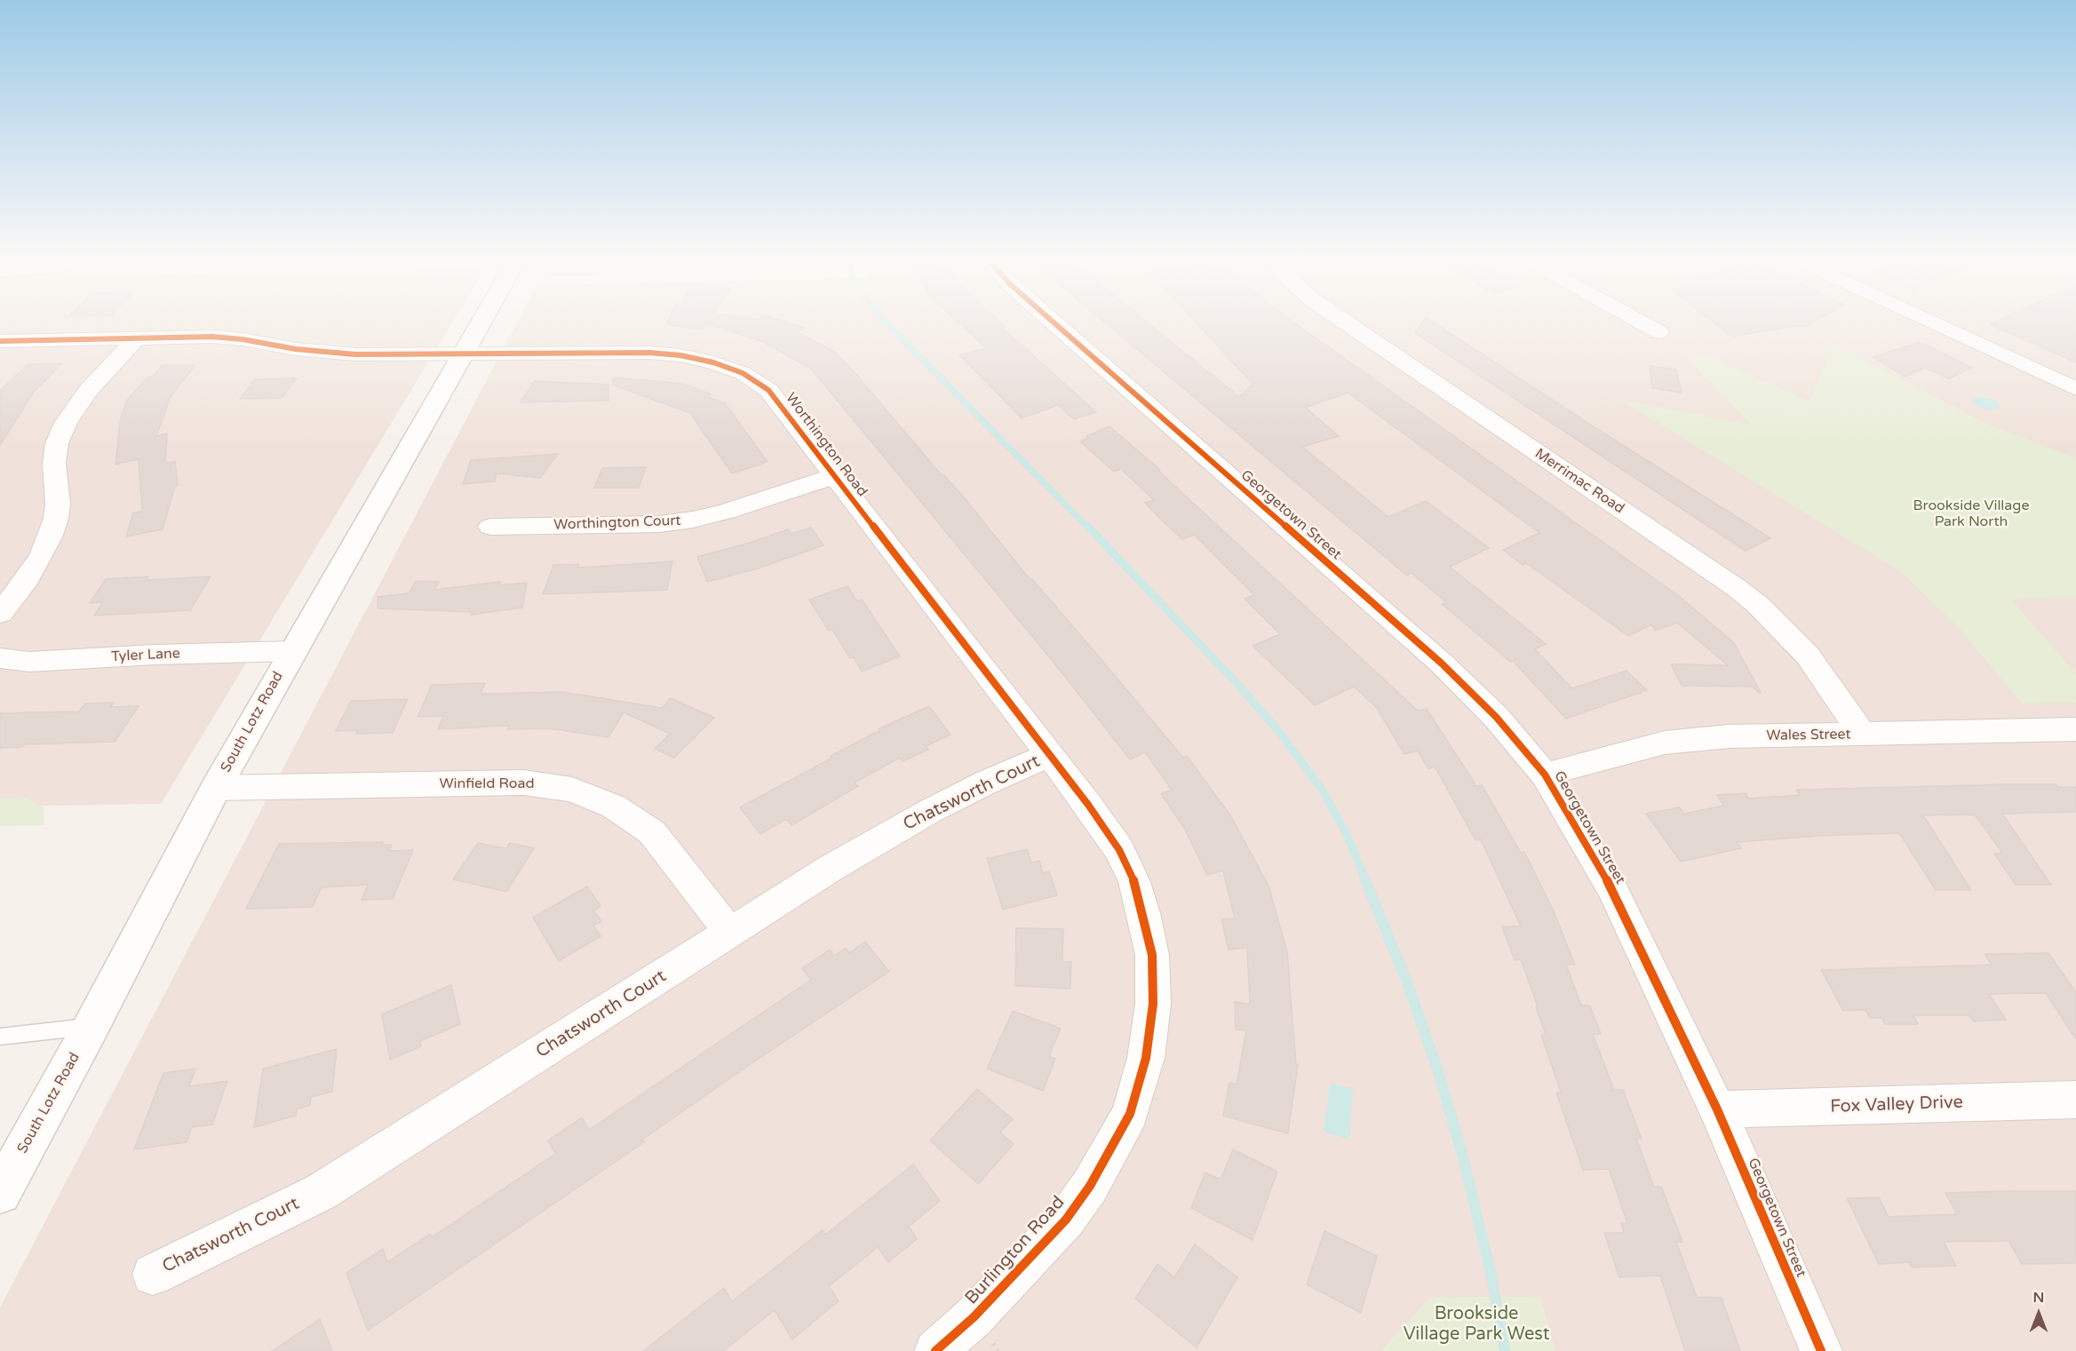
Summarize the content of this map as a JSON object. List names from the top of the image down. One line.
{"streets":{"street":["Worthington Road","Merrimac Road","Georgetown Street","Worthington Court","Tyler Lane","South Lotz Road","Wales Street","Winfield Road","Chatsworth Court","Fox Valley Drive","Burlington Road"]},"crossings":[["Worthington Road","Worthington Court"],["Worthington Road","South Lotz Road"],["Worthington Road","Chatsworth Court"],["Worthington Road","Burlington Road"],["Merrimac Road","Wales Street"],["Georgetown Street","Wales Street"],["Georgetown Street","Fox Valley Drive"],["Tyler Lane","South Lotz Road"],["South Lotz Road","Winfield Road"],["Winfield Road","Chatsworth Court"]],"parks":["Brookside Village Park North","Brookside Village Park West"],"north":"top"}
